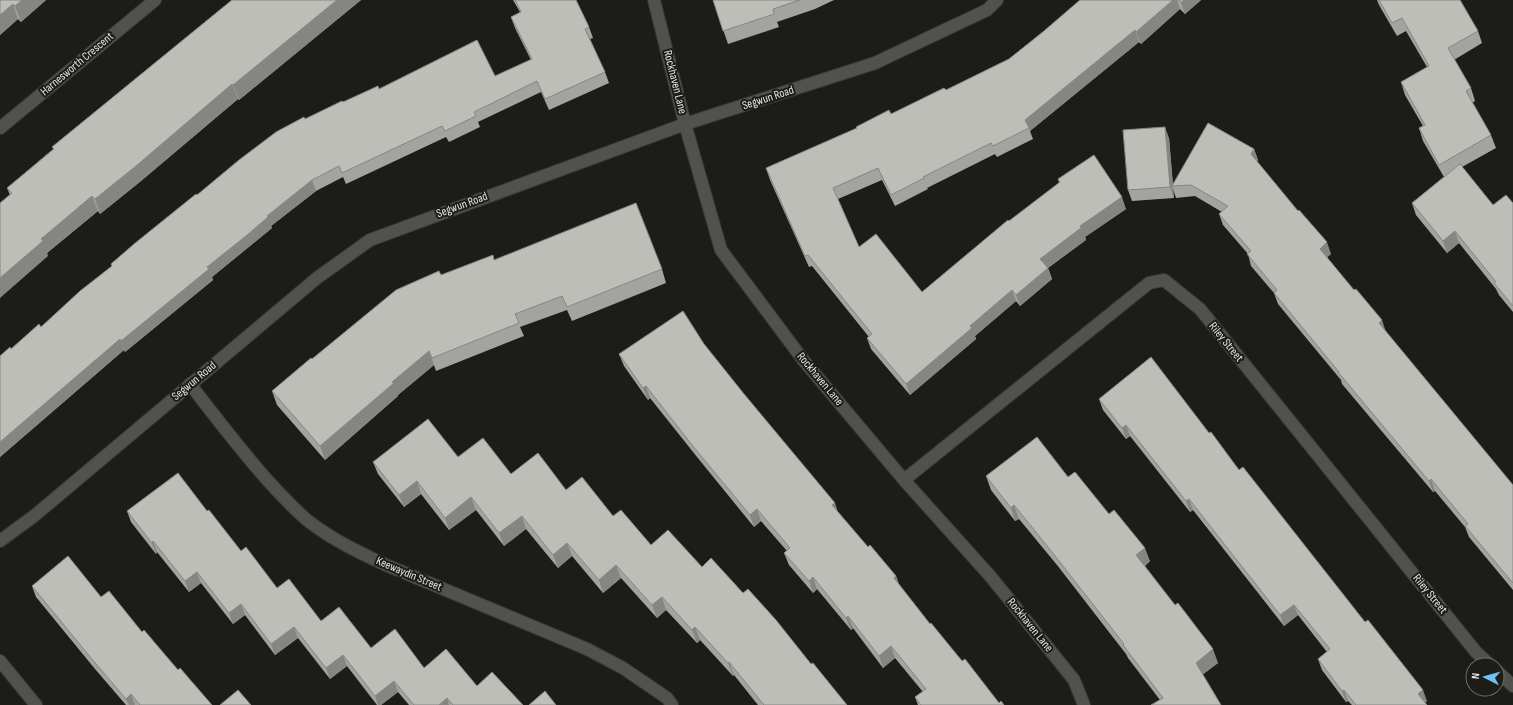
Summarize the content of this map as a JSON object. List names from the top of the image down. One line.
{"streets":{"street":["Harnesworth Crescent","Rockhaven Lane","Segwun Road","Riley Street","Keewaydin Street"]},"crossings":[["Rockhaven Lane","Segwun Road"],["Rockhaven Lane","Riley Street"],["Segwun Road","Keewaydin Street"]],"north":"left"}
